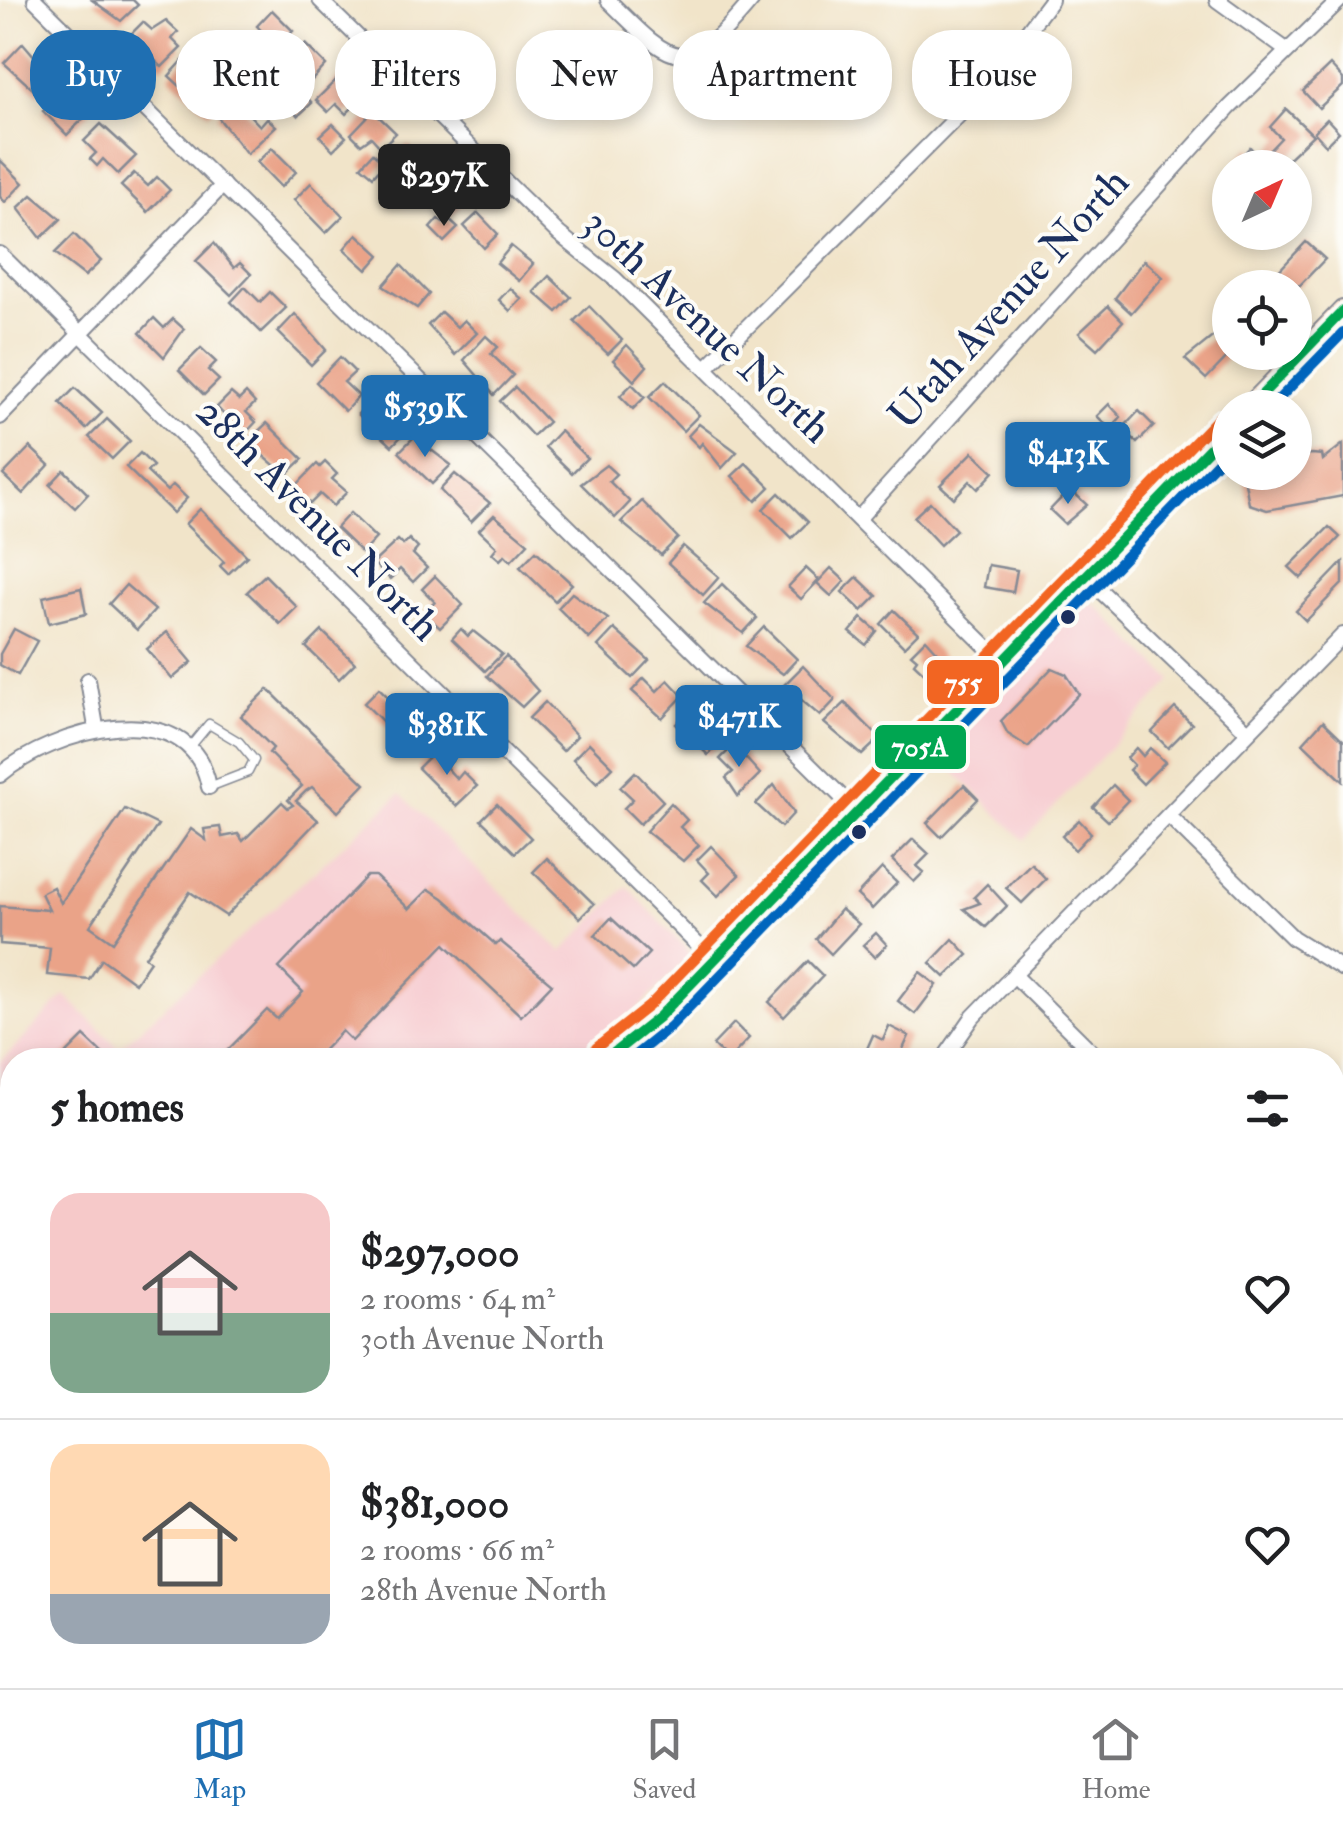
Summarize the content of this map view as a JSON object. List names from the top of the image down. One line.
{"streets":{"street":["Utah Avenue North","30th Avenue North","28th Avenue North"]},"crossings":[["Utah Avenue North","30th Avenue North"]],"lines":["transit line 705A","transit line 755"],"north":"top right","page":{"chip":["Buy","Rent","Filters","New","Apartment","House"],"price":["$297K","$539K","$413K","$471K","$381K"],"heading":"5 homes","list":[{"name":"$297,000","note":"2 rooms · 64 m² · 30th Avenue North"},{"name":"$381,000","note":"2 rooms · 66 m² · 28th Avenue North"}],"tabs":["Map","Saved","Home"]}}
